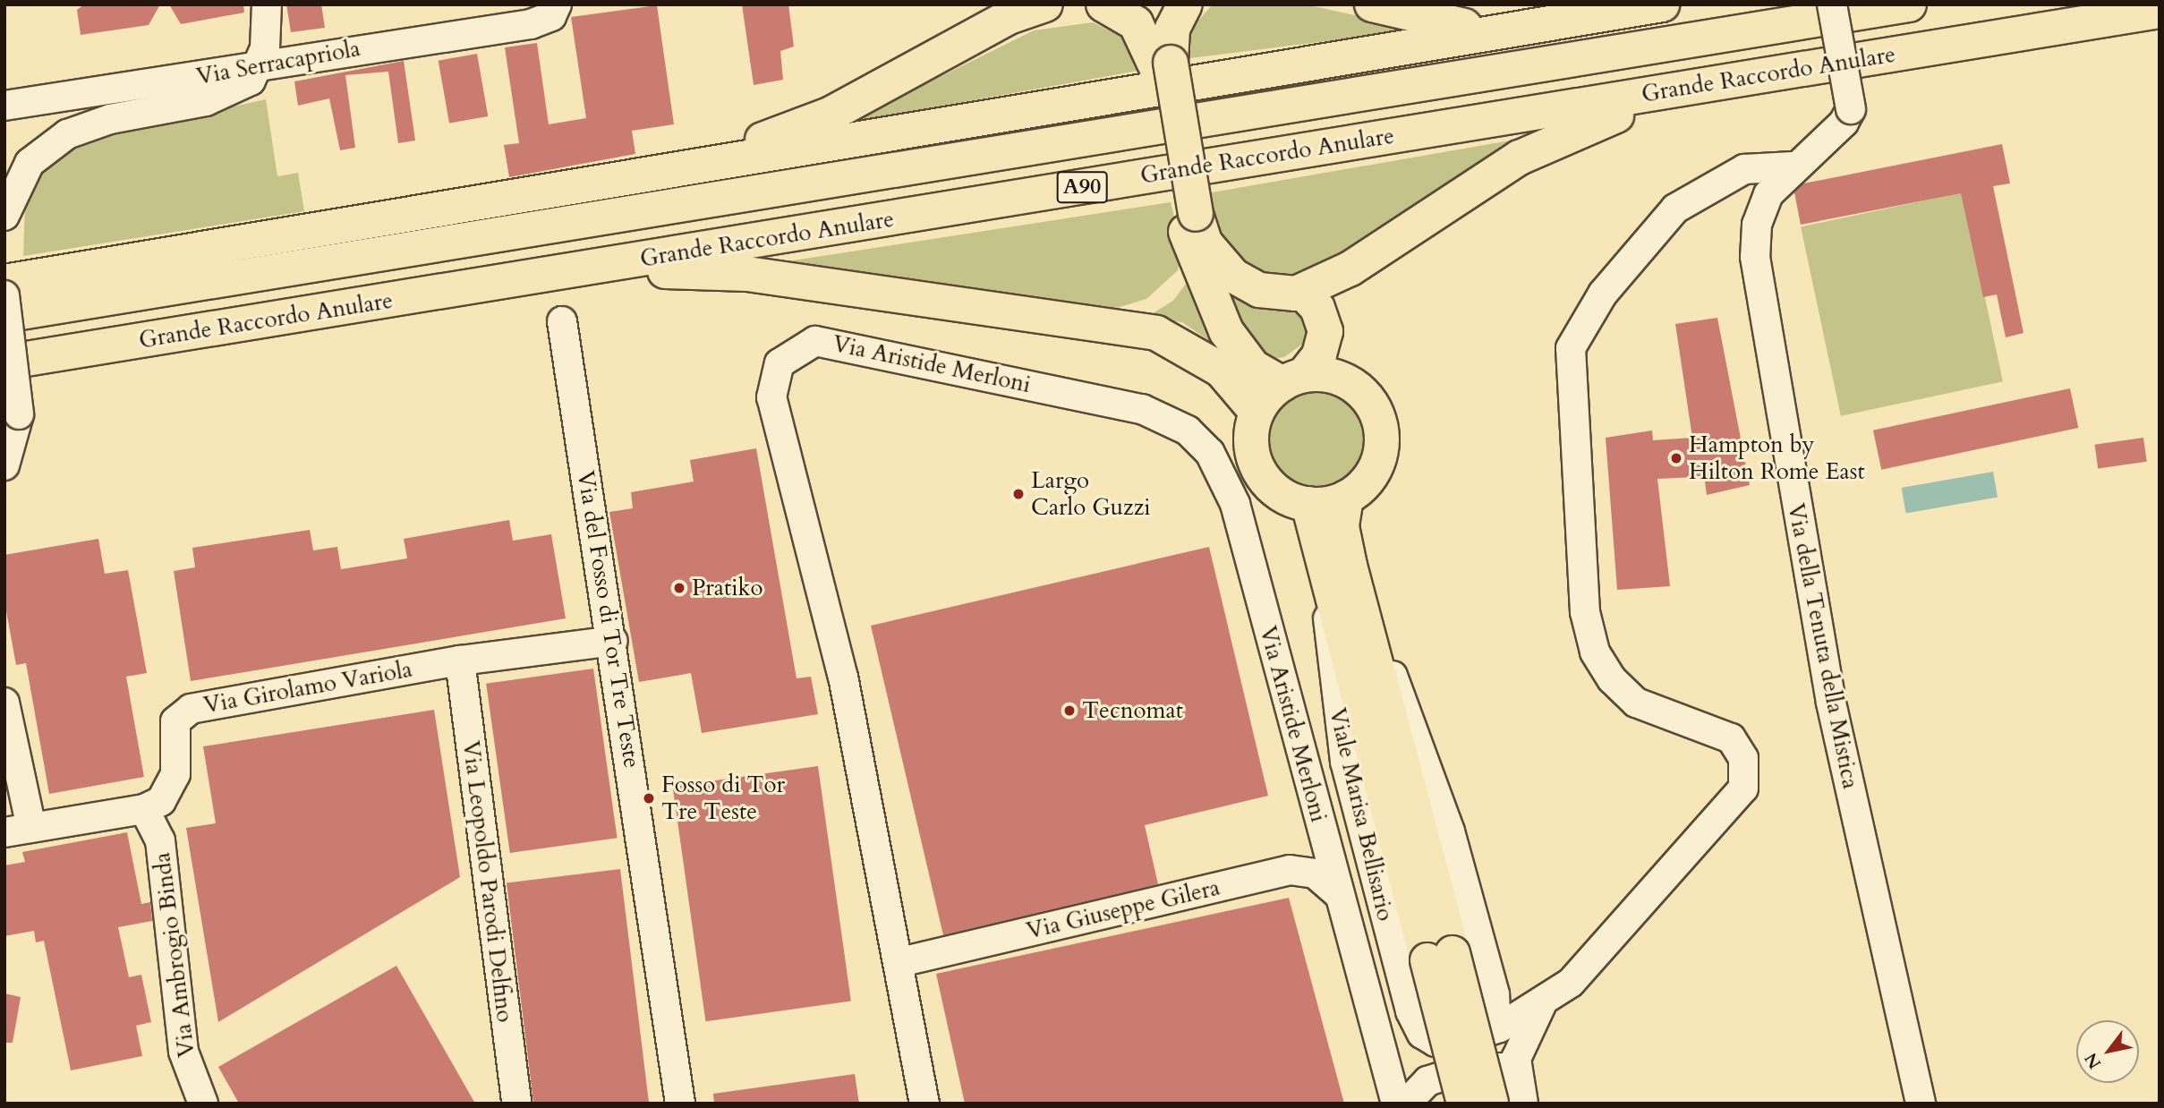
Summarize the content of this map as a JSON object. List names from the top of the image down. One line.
{"streets":{"main road":["Grande Raccordo Anulare","A90","Viale Marisa Bellisario"],"street":["Via Serracapriola","Via Aristide Merloni","Via del Fosso di Tor Tre Teste","Via della Tenuta della Mistica","Via Girolamo Variola","Via Leopoldo Parodi Delfino","Via Giuseppe Gilera","Via Ambrogio Binda"]},"crossings":[["Via Aristide Merloni","Via Giuseppe Gilera"],["Via del Fosso di Tor Tre Teste","Via Girolamo Variola"],["Via Girolamo Variola","Via Leopoldo Parodi Delfino"],["Via Girolamo Variola","Via Ambrogio Binda"]],"places":["Hampton by Hilton Rome East","Largo Carlo Guzzi","Pratiko","Tecnomat","Fosso di Tor Tre Teste"],"north":"bottom left"}
